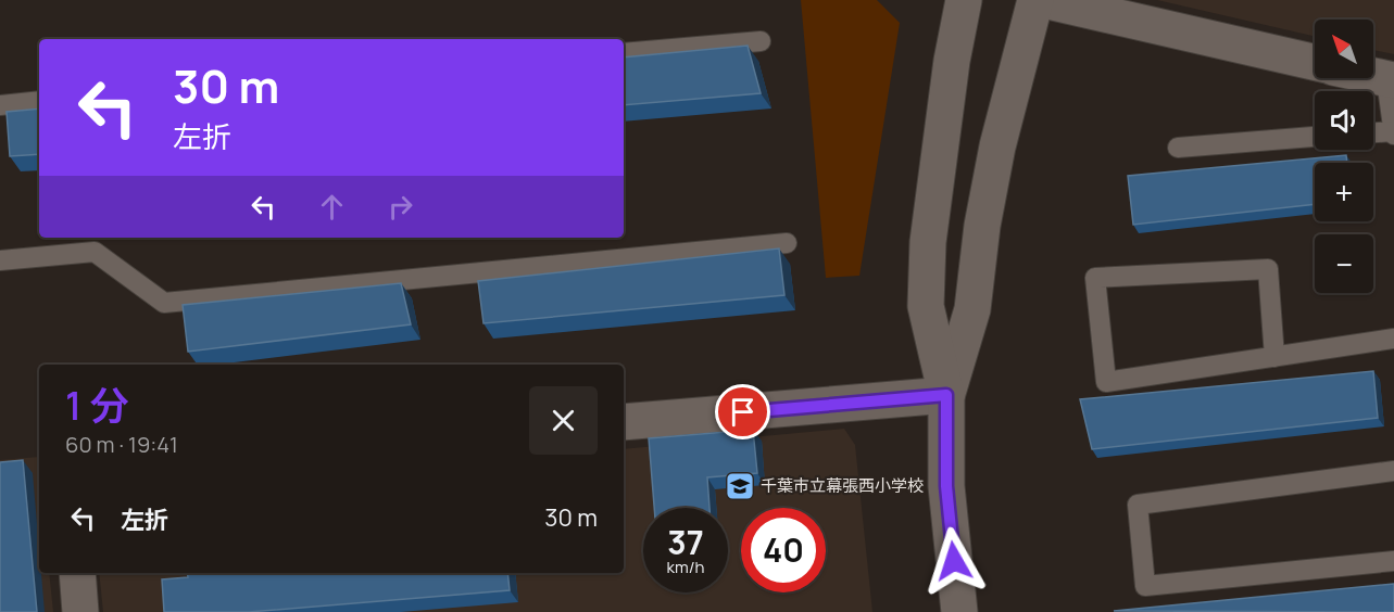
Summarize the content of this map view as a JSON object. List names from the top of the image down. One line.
{"places":{"school or university":["千葉市立幕張西小学校"]},"north":"top left","page":{"map_buttons":["+","−"],"turn":["30 m","左折"],"heading":["1 分","60 m · 19:41"],"list":[{"name":"左折","value":"30 m"}],"speed":"37 km/h","limit":"40"}}
